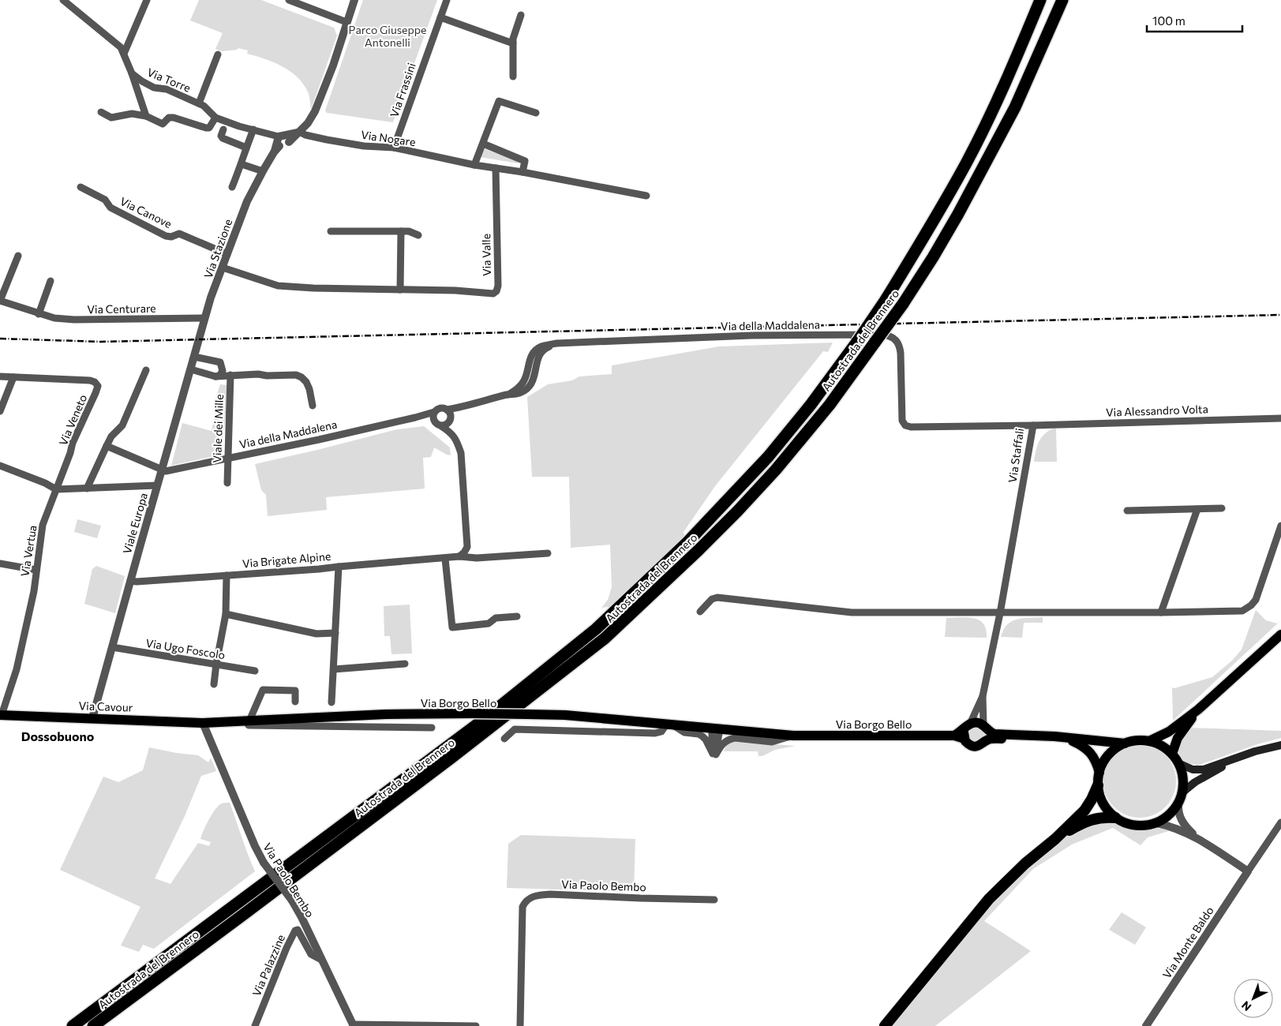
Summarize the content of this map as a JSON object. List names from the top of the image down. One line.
{"streets":{"highway":["Autostrada del Brennero"],"main road":["Via Borgo Bello","Via Cavour"],"street":["Via Torre","Via Frassini","Via Nogare","Via Canove","Via Stazione","Via Valle","Via Centurare","Via della Maddalena","Via Alessandro Volta","Via Veneto","Viale dei Mille","Via Staffali","Viale Europa","Via Vertua","Via Brigate Alpine","Via Ugo Foscolo","Via Paolo Bembo","Via Monte Baldo","Via Palazzine"]},"crossings":[["Via Torre","Via Stazione"],["Via Frassini","Via Nogare"],["Via Nogare","Via Stazione"],["Via Nogare","Via Valle"],["Via Canove","Via Stazione"],["Via Stazione","Via Valle"],["Via Stazione","Via Centurare"],["Via Stazione","Viale Europa"],["Via della Maddalena","Viale dei Mille"],["Via della Maddalena","Via Staffali"],["Via della Maddalena","Viale Europa"],["Via Alessandro Volta","Via Staffali"],["Via Veneto","Via Vertua"],["Via Staffali","Via Borgo Bello"],["Viale Europa","Via Brigate Alpine"],["Viale Europa","Via Ugo Foscolo"],["Viale Europa","Via Cavour"],["Via Vertua","Via Cavour"],["Via Borgo Bello","Via Cavour"],["Via Borgo Bello","Via Paolo Bembo"],["Via Cavour","Via Paolo Bembo"],["Via Paolo Bembo","Via Palazzine"]],"districts":["Dossobuono"],"parks":["Parco Giuseppe Antonelli"],"scale_bar":"100 m","north":"bottom left"}
